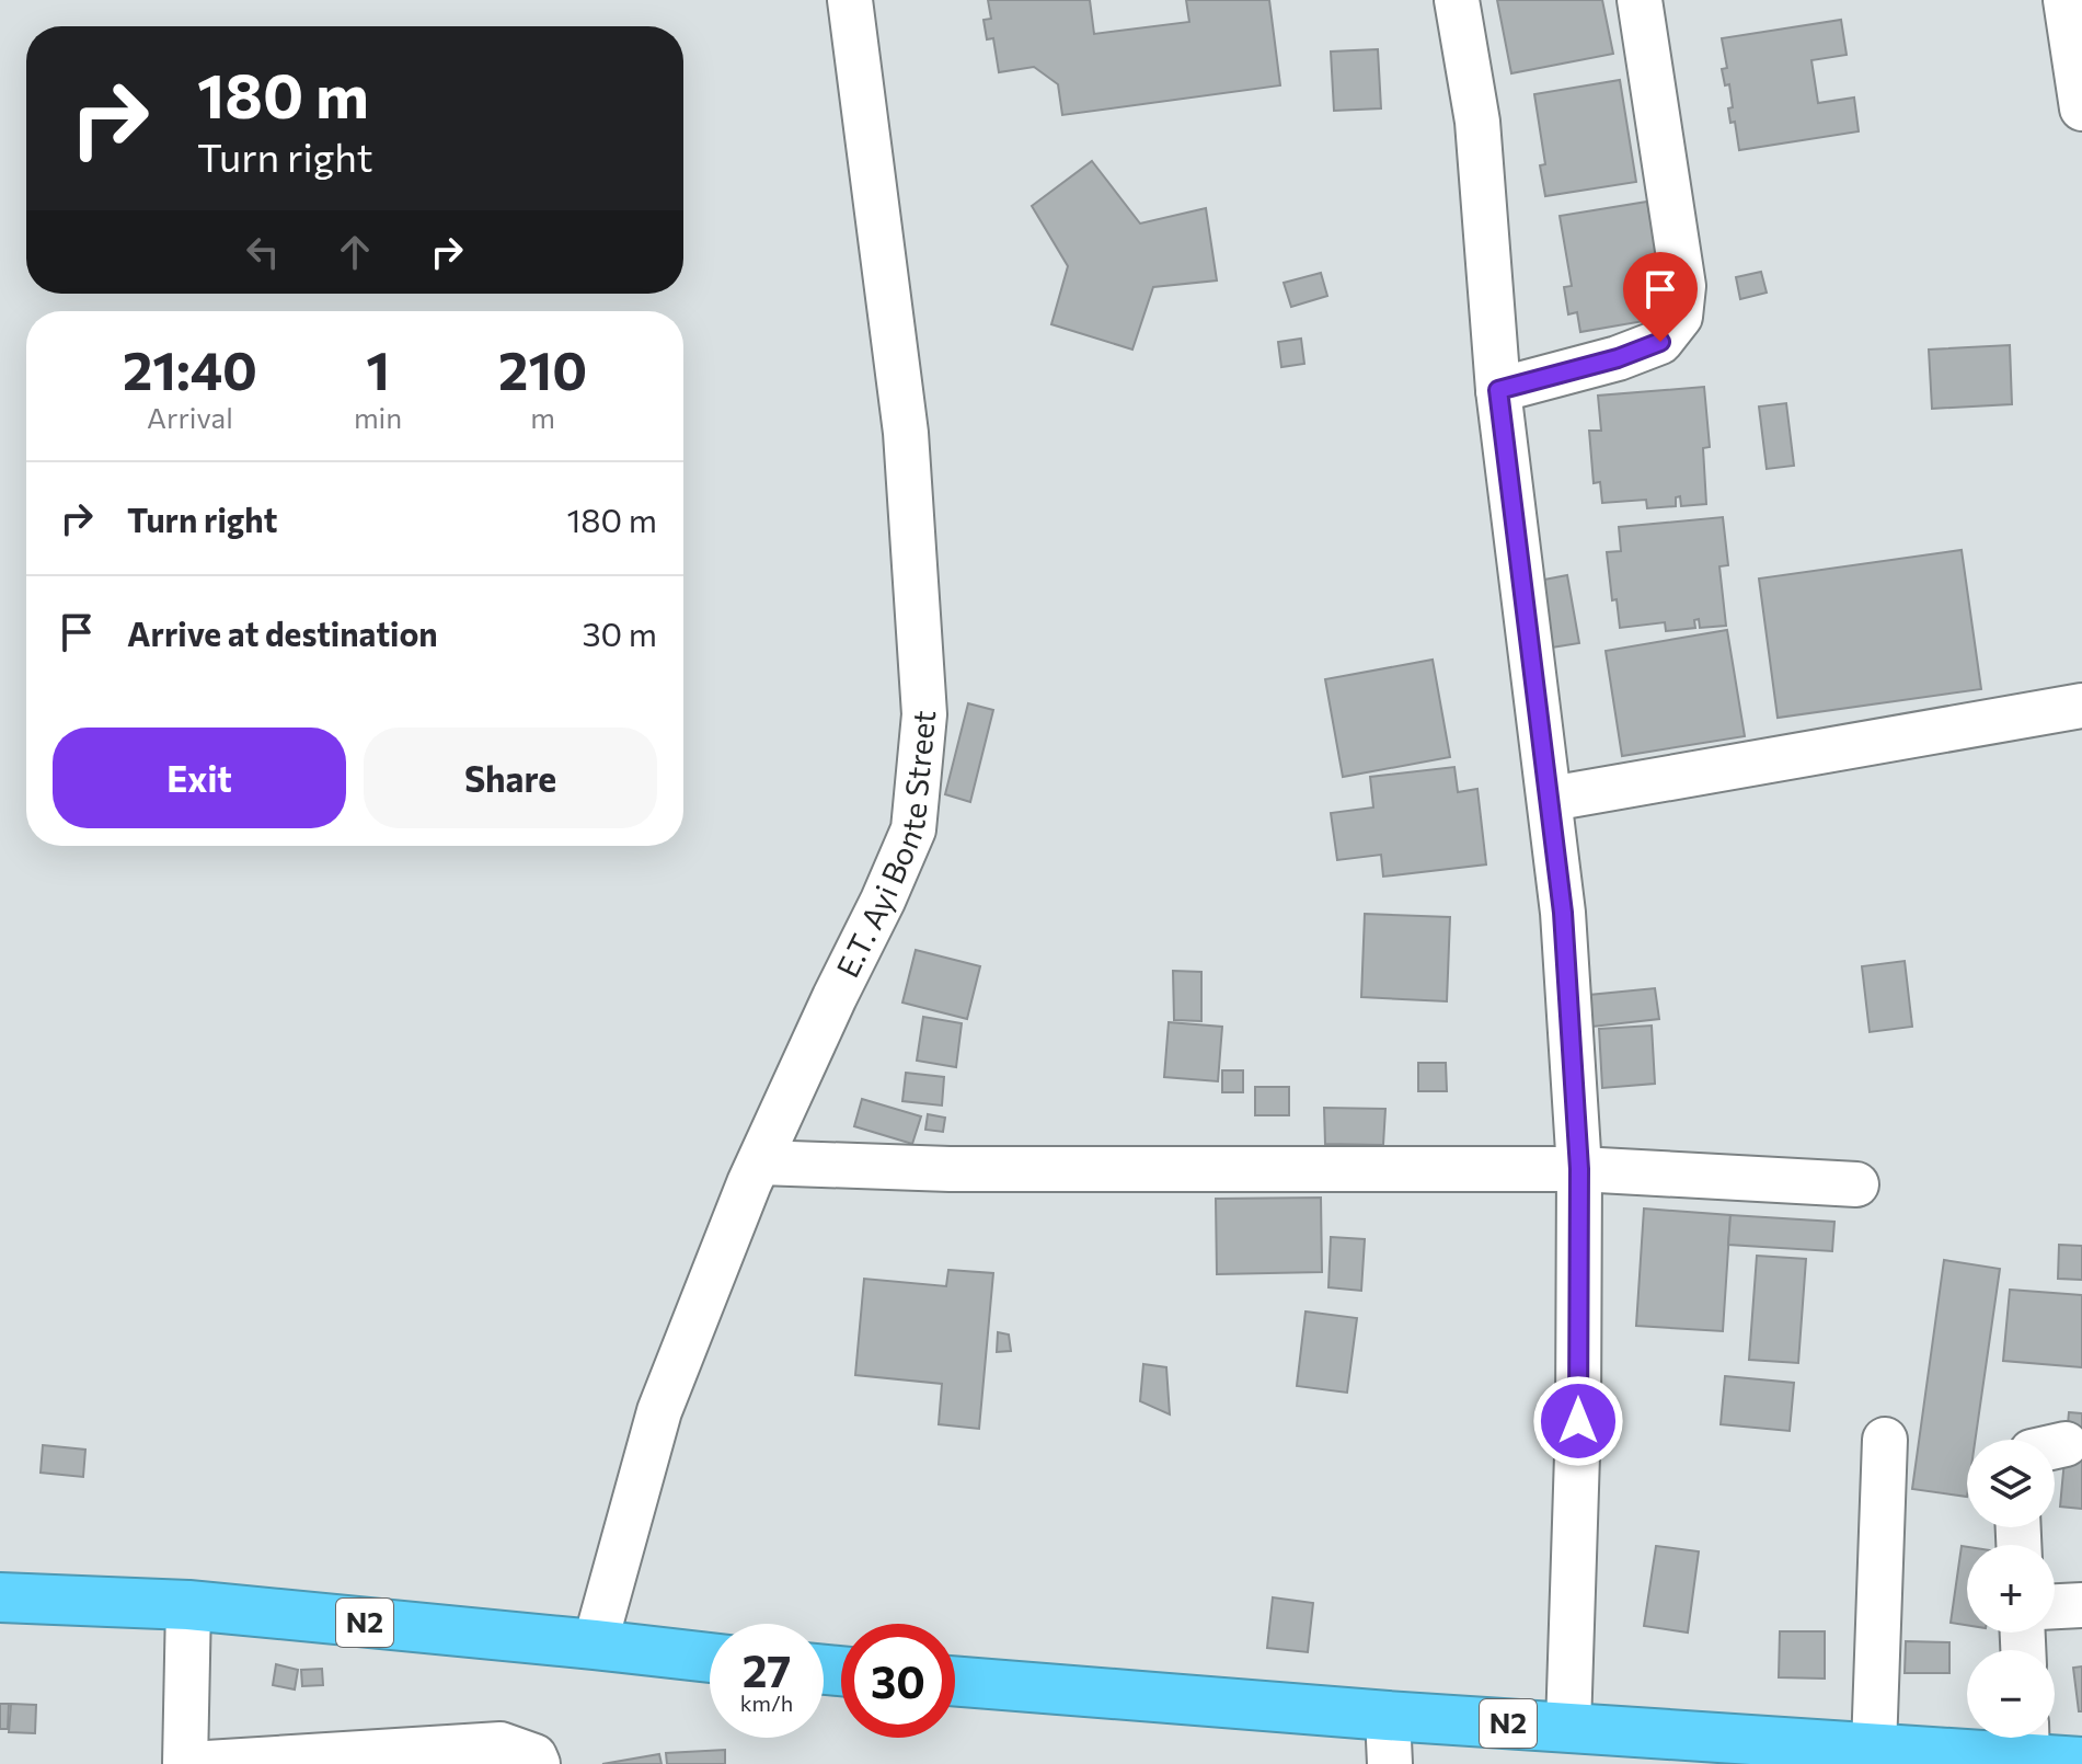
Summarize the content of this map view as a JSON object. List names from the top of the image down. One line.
{"streets":{"highway":["N2"],"street":["E.T. Ayi Bonte Street"]},"crossings":[["E.T. Ayi Bonte Street","N2"]],"page":{"turn":["180 m","Turn right"],"eta":["21:40","Arrival","1","min","210","m"],"list":[{"name":"Turn right","value":"180 m"},{"name":"Arrive at destination","value":"30 m"}],"buttons":["Exit","Share"],"map_buttons":["+","−"],"speed":"27 km/h","limit":"30"}}
